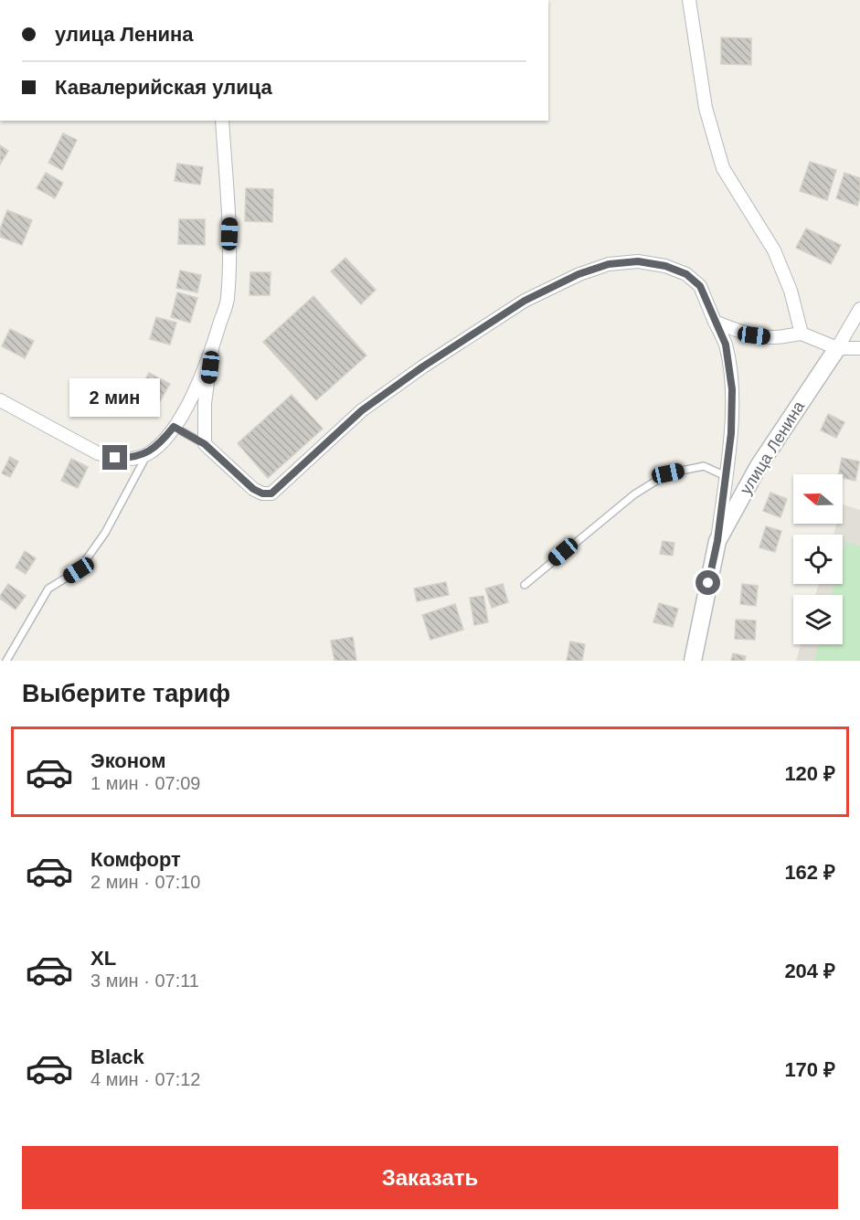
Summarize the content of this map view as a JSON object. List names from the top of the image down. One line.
{"streets":{"street":["улица Ленина"]},"north":"left","page":{"banner":["улица Ленина","Кавалерийская улица"],"bubble":"2 мин","heading":"Выберите тариф","list":[{"name":"Эконом","note":"1 мин · 07:09","value":"120 ₽"},{"name":"Комфорт","note":"2 мин · 07:10","value":"162 ₽"},{"name":"XL","note":"3 мин · 07:11","value":"204 ₽"},{"name":"Black","note":"4 мин · 07:12","value":"170 ₽"}],"buttons":"Заказать"}}
